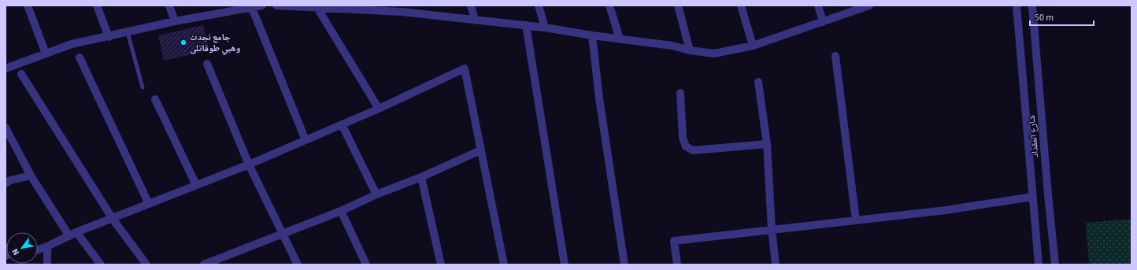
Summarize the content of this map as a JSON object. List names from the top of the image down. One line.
{"streets":{"street":["شارع المقداد"]},"places":["جامع نجدت وهبي طوقاتلى"],"scale_bar":"50 m","north":"bottom left"}
